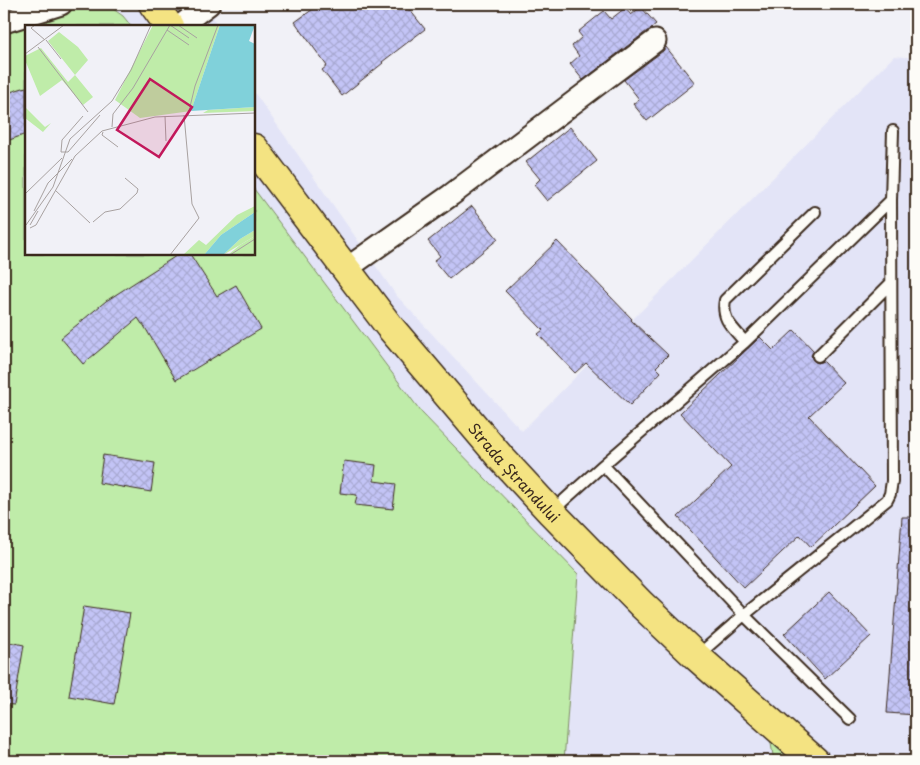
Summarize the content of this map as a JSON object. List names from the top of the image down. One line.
{"streets":{"main road":["Strada Ștrandului"]}}
